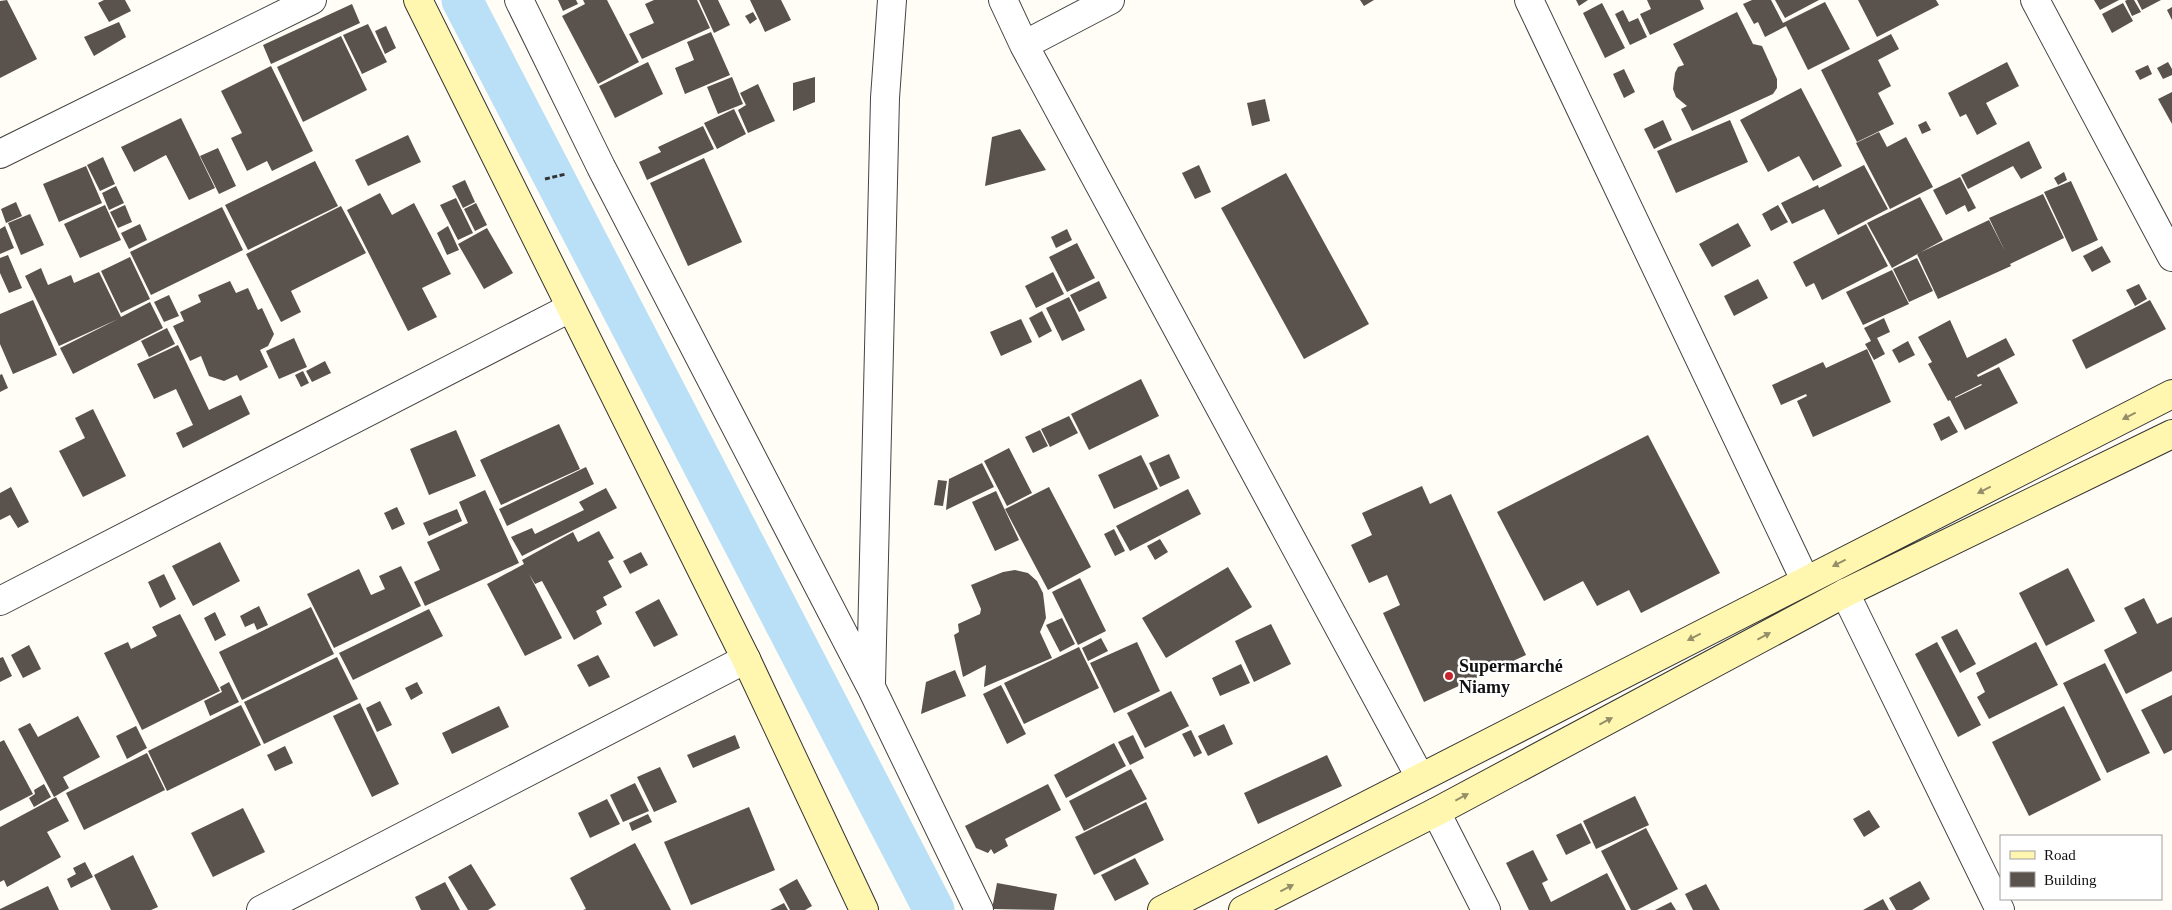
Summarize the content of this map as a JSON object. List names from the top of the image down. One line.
{"places":["Supermarché Niamy"],"legend":["Road","Building"]}
